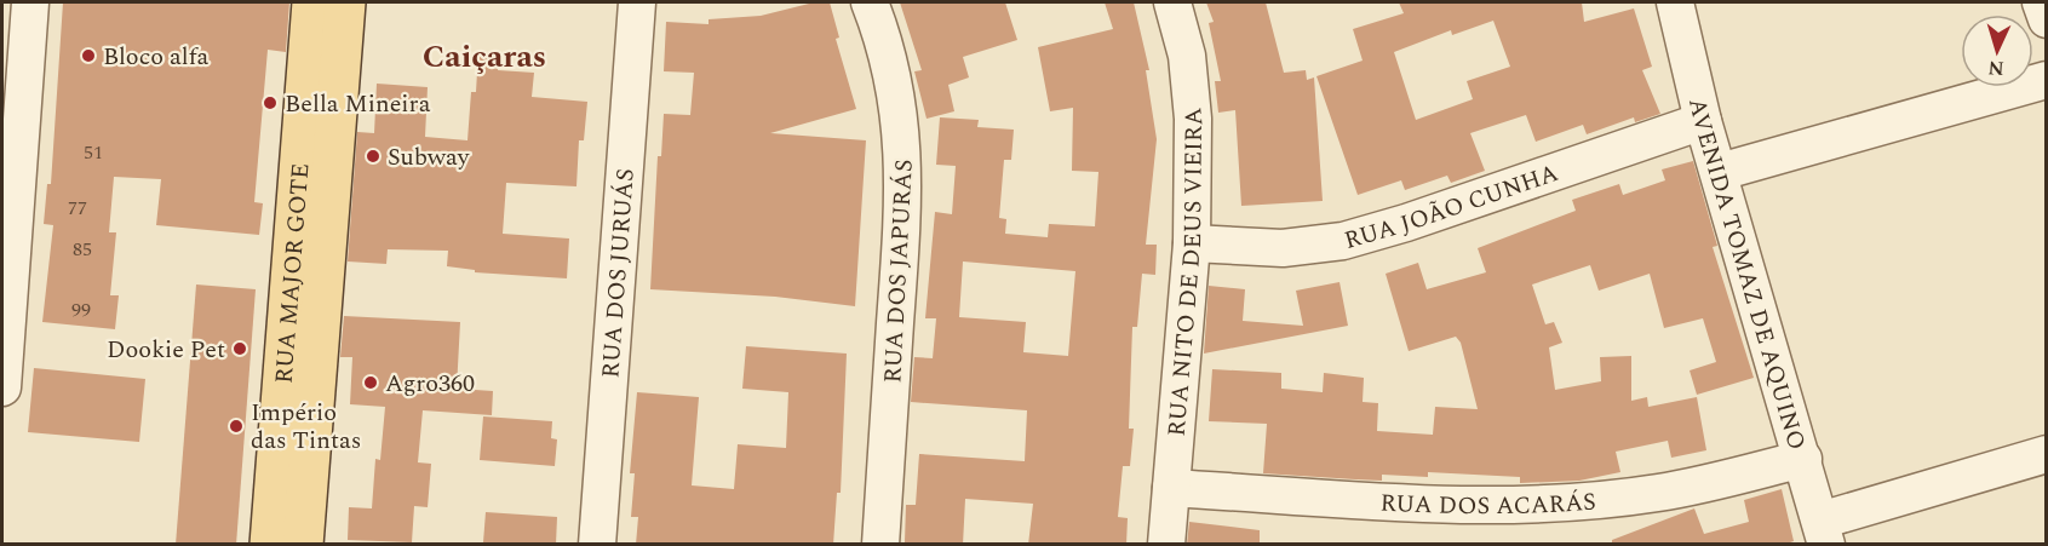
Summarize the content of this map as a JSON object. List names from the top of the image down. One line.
{"streets":{"main road":["RUA MAJOR GOTE"],"street":["RUA JOÃO CUNHA","RUA DOS JAPURÁS","RUA DOS JURUÁS","RUA NITO DE DEUS VIEIRA","AVENIDA TOMAZ DE AQUINO","RUA DOS ACARÁS"]},"crossings":[["RUA JOÃO CUNHA","RUA NITO DE DEUS VIEIRA"],["RUA JOÃO CUNHA","AVENIDA TOMAZ DE AQUINO"],["RUA NITO DE DEUS VIEIRA","RUA DOS ACARÁS"],["AVENIDA TOMAZ DE AQUINO","RUA DOS ACARÁS"]],"districts":["Caiçaras"],"places":["Bloco alfa","Bella Mineira","Subway","Dookie Pet","Agro360","Império das Tintas"],"house_numbers":["51","77","85","99"],"north":"bottom"}
